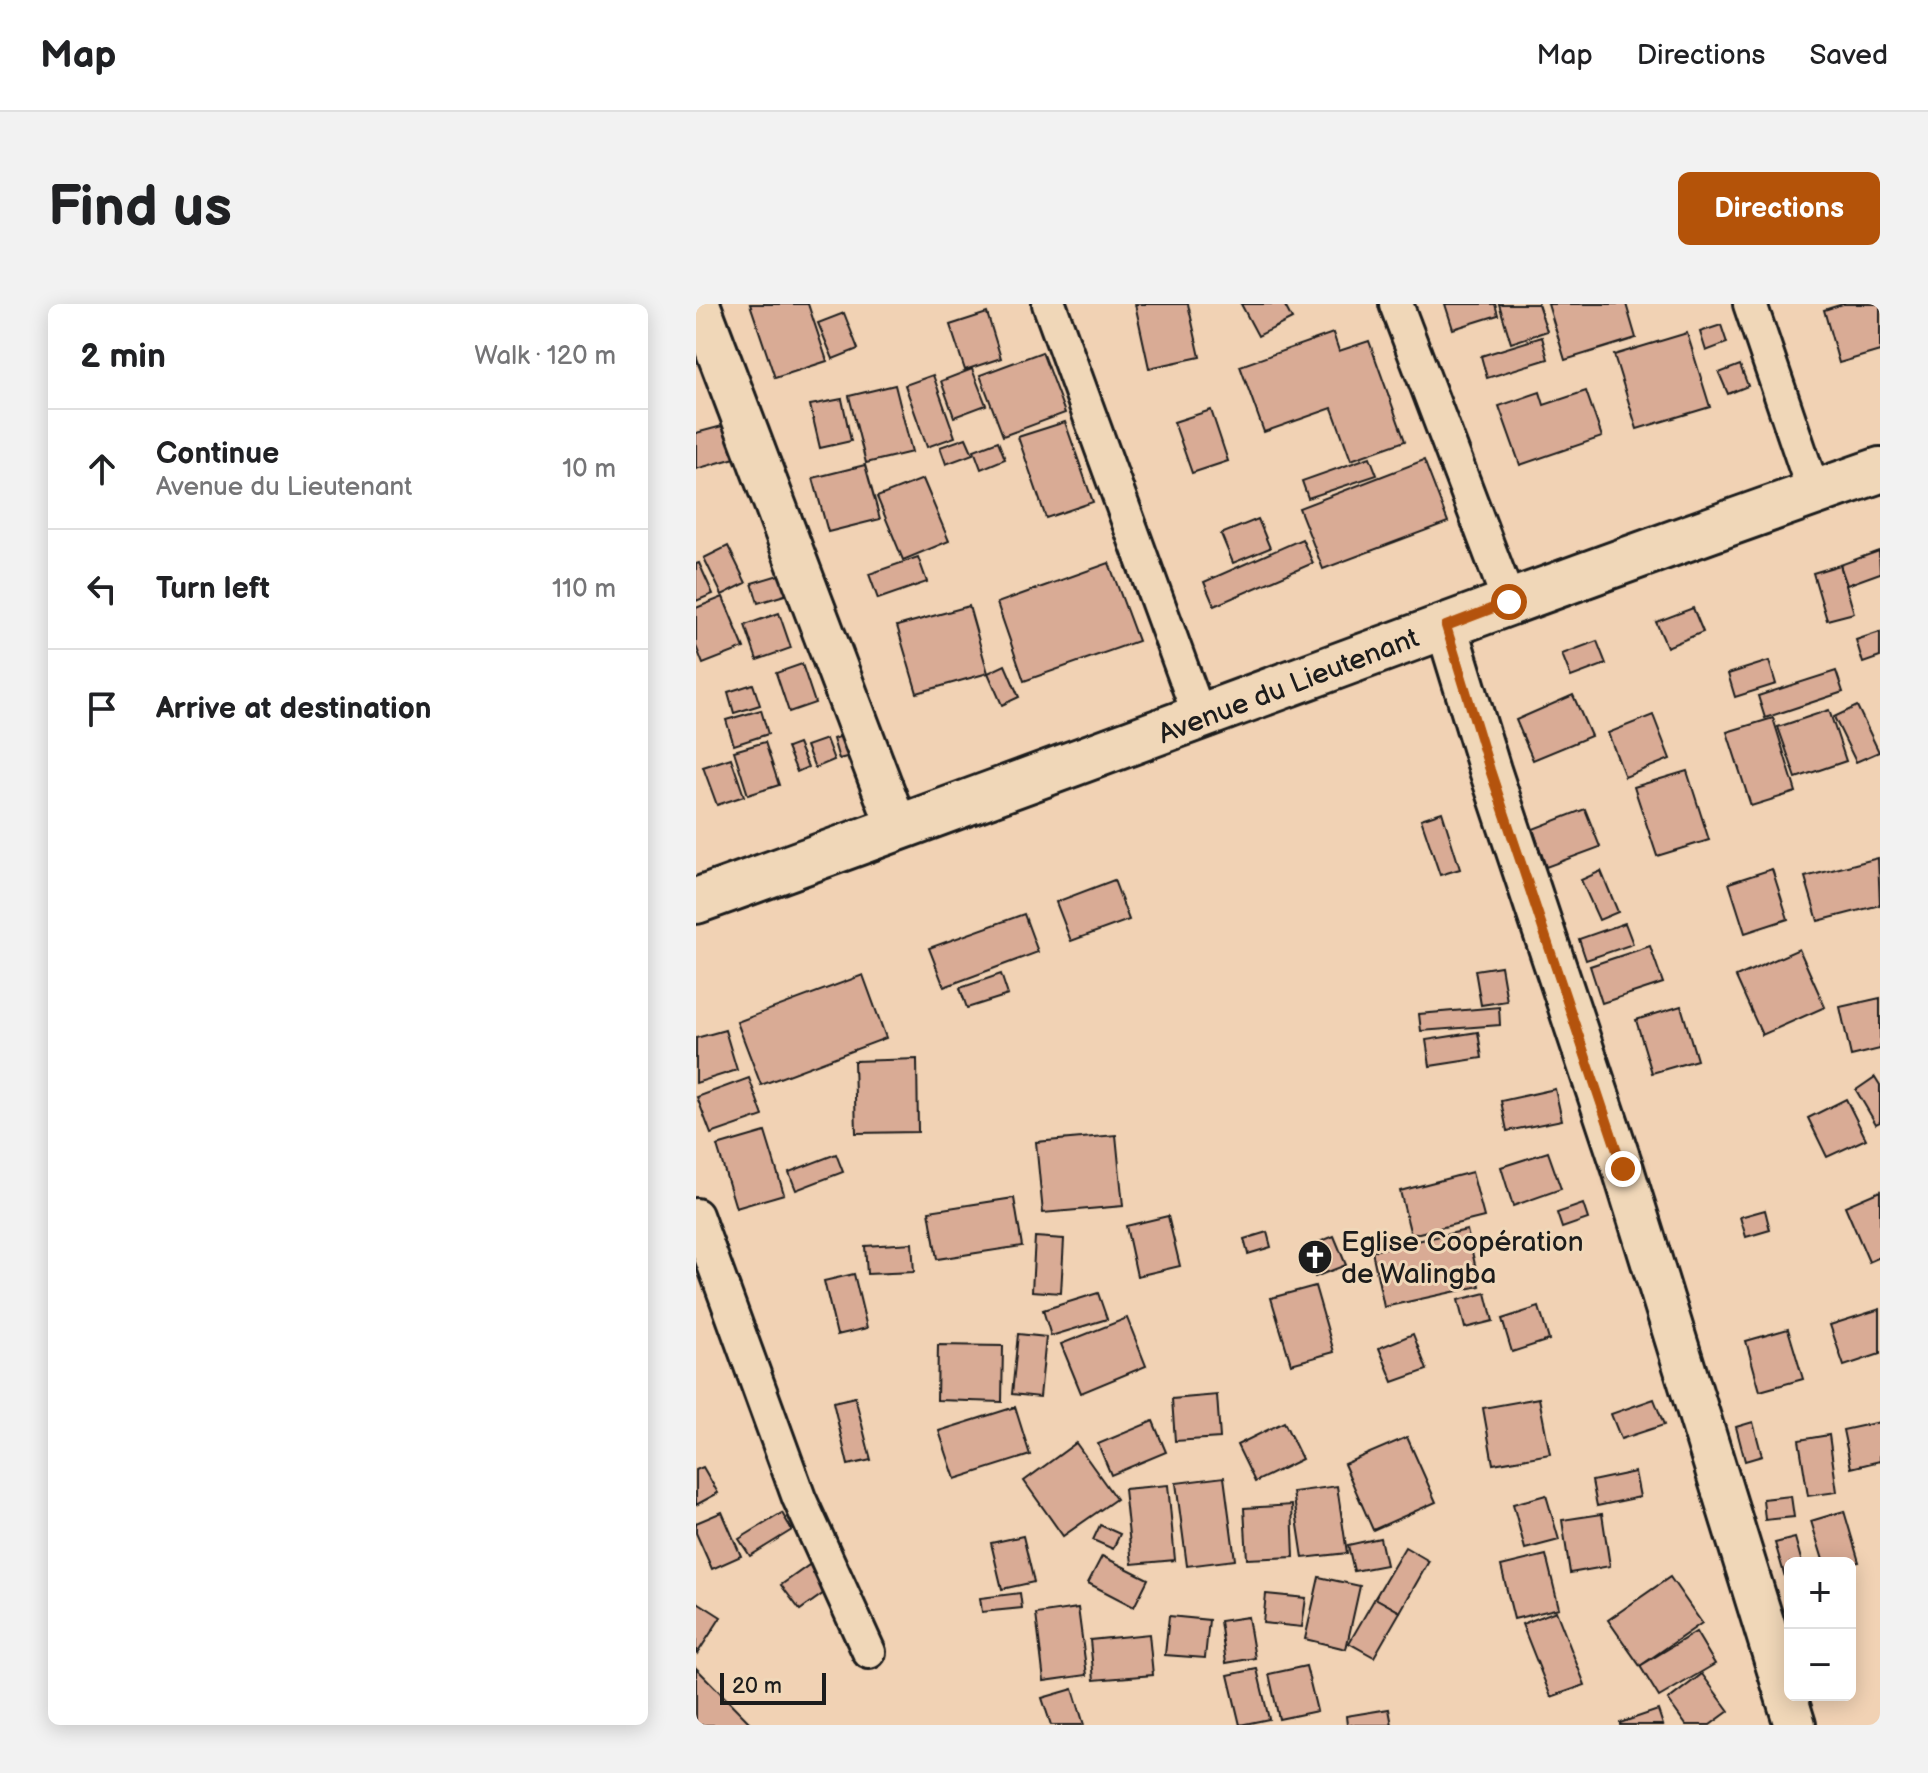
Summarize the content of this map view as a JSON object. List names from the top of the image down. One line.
{"streets":{"main road":["Avenue du Lieutenant"]},"places":{"church":["Eglise Coopération de Walingba"]},"scale_bar":"20 m","page":{"header":"Map","nav":["Map","Directions","Saved"],"buttons":"Directions","title":"Find us","heading":["2 min","Walk · 120 m"],"list":[["Continue","Avenue du Lieutenant","10 m"],["Turn left","110 m"],"Arrive at destination"],"map_buttons":["+","−"],"scale":"20 m"}}
